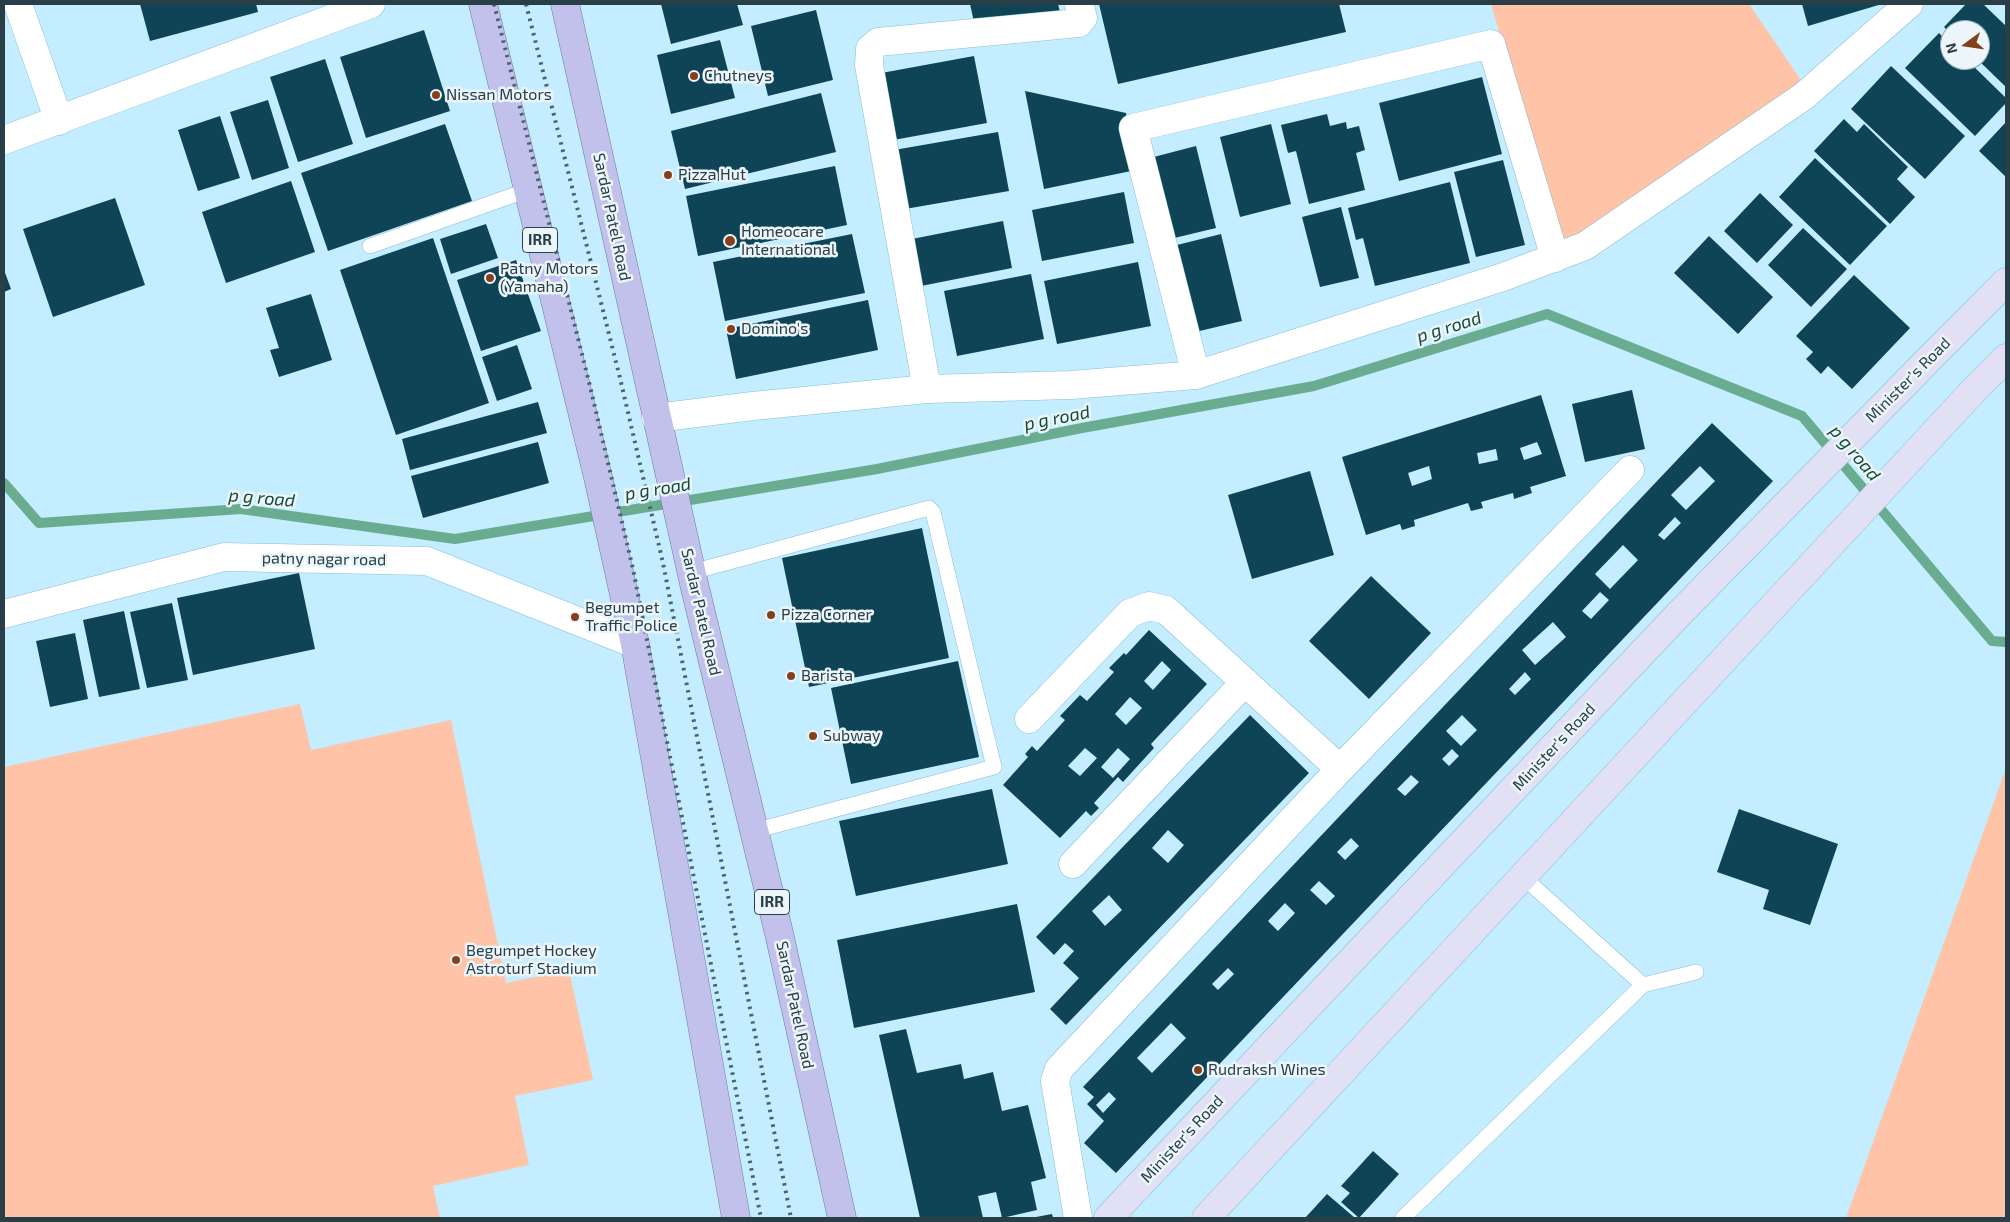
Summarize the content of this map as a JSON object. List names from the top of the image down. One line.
{"streets":{"main road":["Sardar Patel Road","IRR","Minister's Road"],"street":["patny nagar road"]},"crossings":[["IRR","patny nagar road"]],"water":["p g road"],"places":["Chutneys","Nissan Motors","Pizza Hut","Homeocare International","Patny Motors (Yamaha)","Domino's","Pizza Corner","Begumpet Traffic Police","Barista","Subway","Begumpet Hockey Astroturf Stadium","Rudraksh Wines"],"north":"left"}
